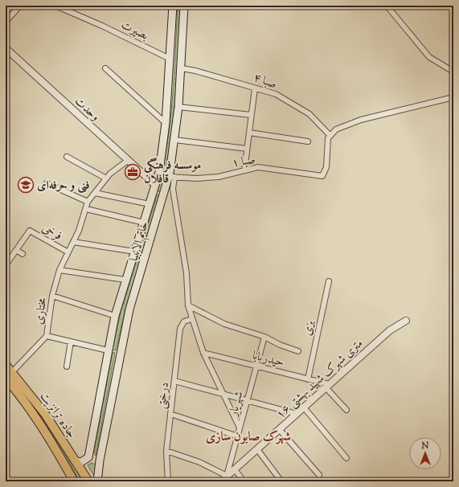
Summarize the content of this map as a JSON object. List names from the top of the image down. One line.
{"streets":{"main road":["خاتم الانبیا","جاده ترانزیت"],"street":["بصيرت","صبا ۴","وحدت","صبا ۱","فرخی","مختاری","بزی","حیدربابا","۱۶ متری شهرک شهيد بهشتی","درختی","شهریار"]},"crossings":[["بصيرت","خاتم الانبیا"],["صبا ۴","صبا ۱"],["صبا ۴","خاتم الانبیا"],["وحدت","خاتم الانبیا"],["وحدت","مختاری"],["صبا ۱","خاتم الانبیا"],["فرخی","مختاری"],["مختاری","جاده ترانزیت"],["بزی","حیدربابا"],["حیدربابا","۱۶ متری شهرک شهيد بهشتی"],["حیدربابا","شهریار"],["۱۶ متری شهرک شهيد بهشتی","شهریار"]],"districts":["شهرک صابون سازی"],"places":{"office":["موسسه فرهنگی قافلان"],"school or university":["فنی و حرفه‌ای"]},"north":"top"}
